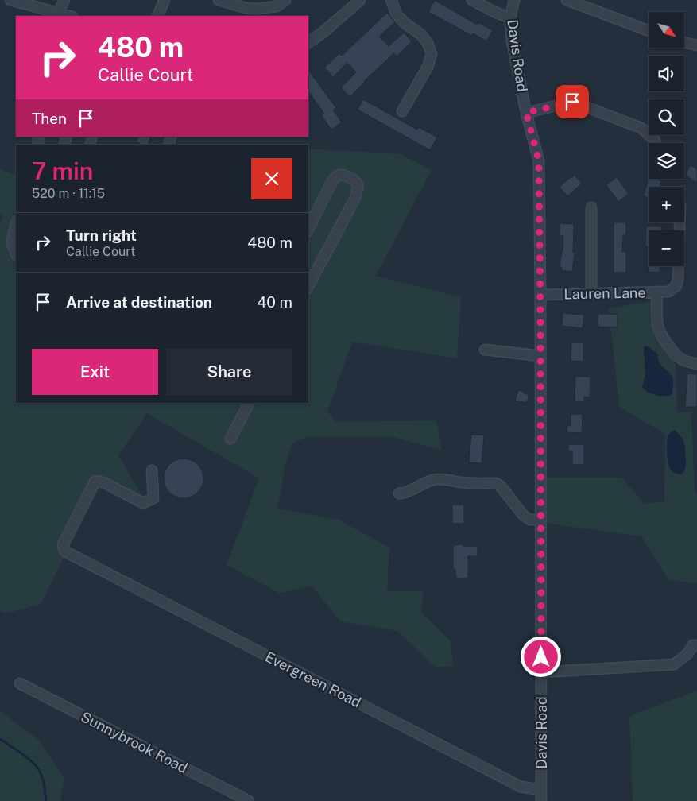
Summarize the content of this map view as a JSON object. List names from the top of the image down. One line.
{"streets":{"street":["Davis Road","Lauren Lane","Evergreen Road","Sunnybrook Road"]},"crossings":[["Davis Road","Lauren Lane"],["Davis Road","Evergreen Road"]],"north":"bottom right","page":{"map_buttons":["+","−"],"turn":["480 m","Callie Court"],"then":"Then","heading":["7 min","520 m · 11:15"],"list":[{"name":"Turn right","note":"Callie Court","value":"480 m"},{"name":"Arrive at destination","value":"40 m"}],"buttons":["Exit","Share"]}}
